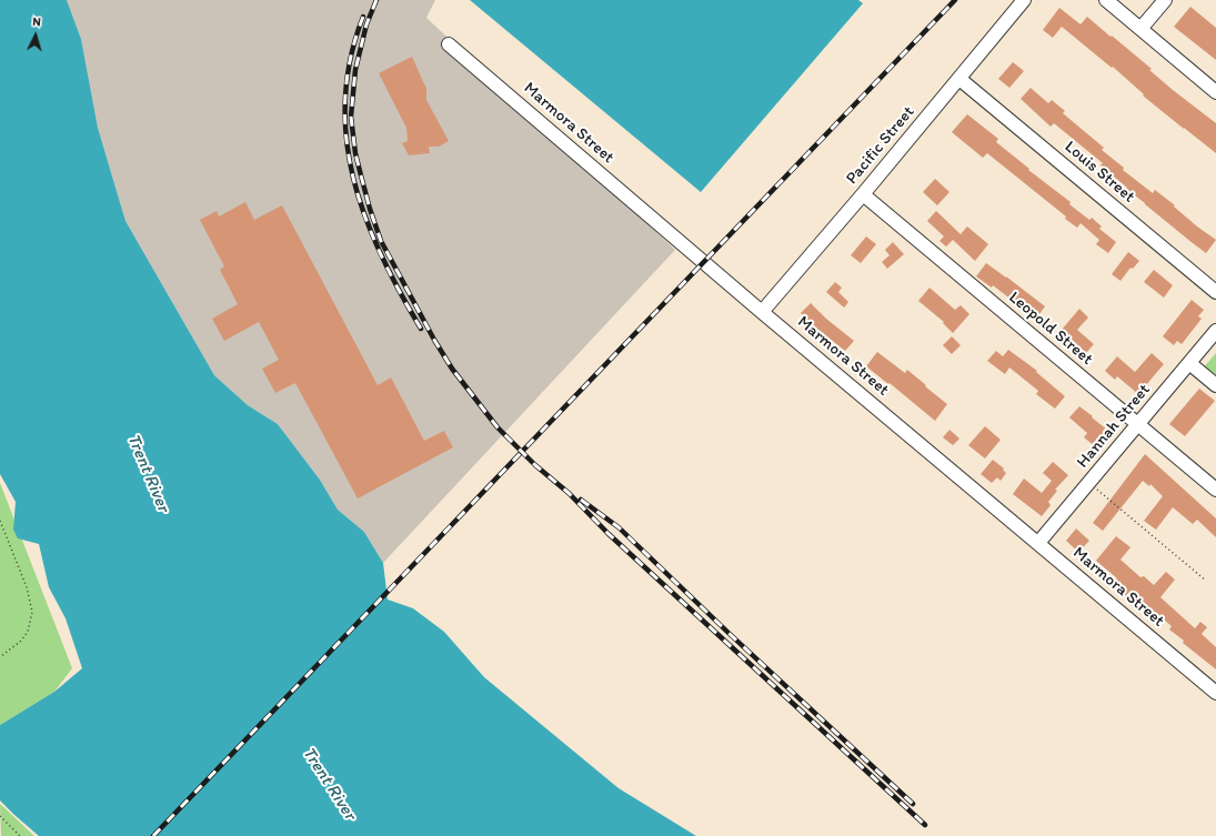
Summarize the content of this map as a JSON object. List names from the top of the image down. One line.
{"streets":{"street":["Marmora Street","Pacific Street","Louis Street","Leopold Street","Hannah Street"]},"crossings":[["Marmora Street","Pacific Street"],["Marmora Street","Hannah Street"],["Pacific Street","Louis Street"],["Pacific Street","Leopold Street"],["Leopold Street","Hannah Street"]],"water":["Trent River"],"north":"top"}
